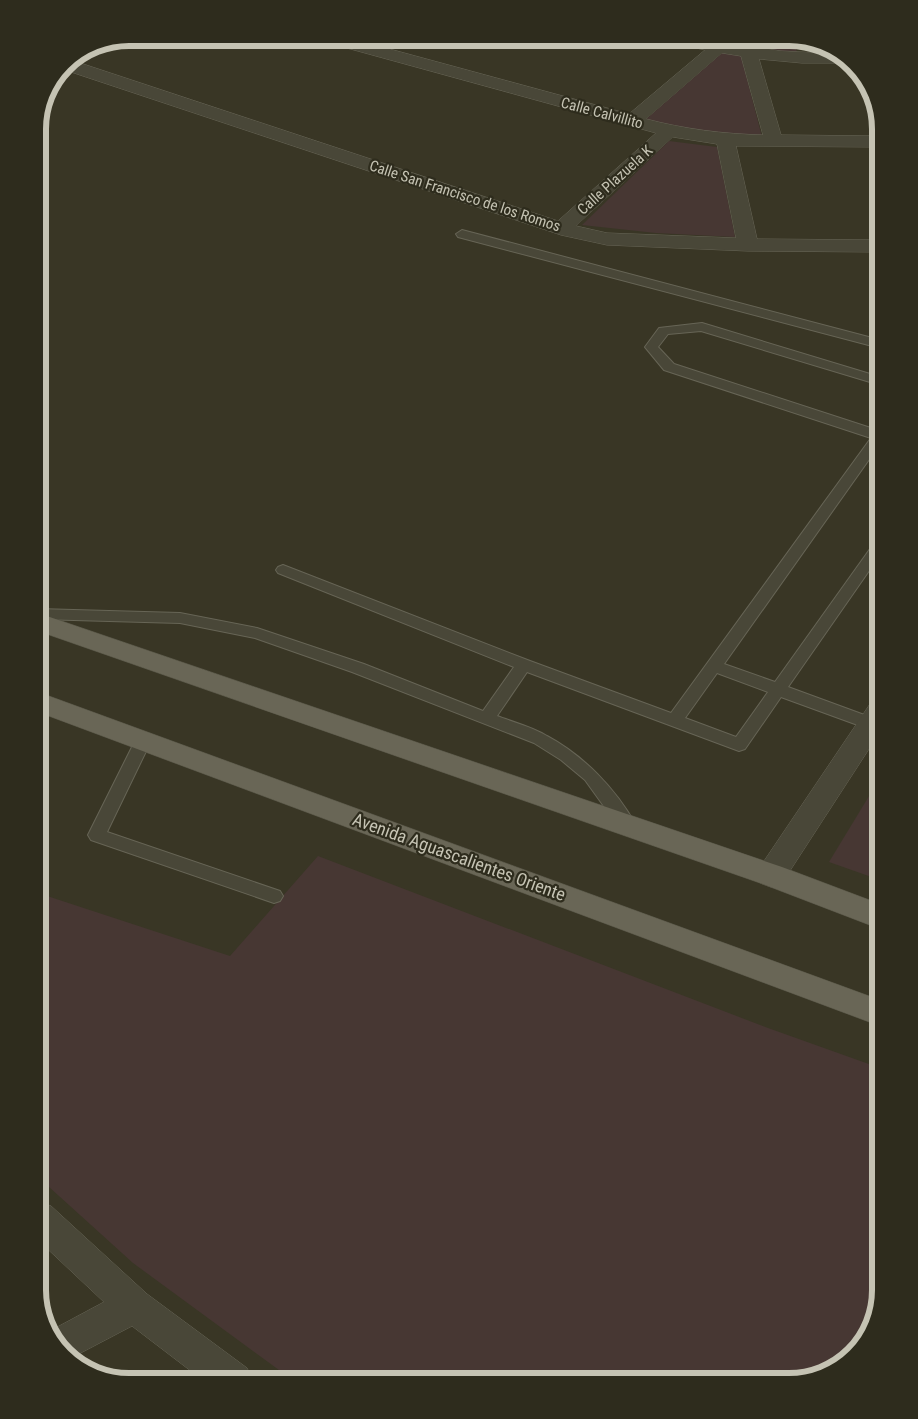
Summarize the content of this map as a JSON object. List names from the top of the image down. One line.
{"streets":{"main road":["Avenida Aguascalientes Oriente"],"street":["Calle Calvillito","Calle Plazuela K","Calle San Francisco de los Romos"]},"crossings":[["Calle Calvillito","Calle Plazuela K"],["Calle Plazuela K","Calle San Francisco de los Romos"]]}
